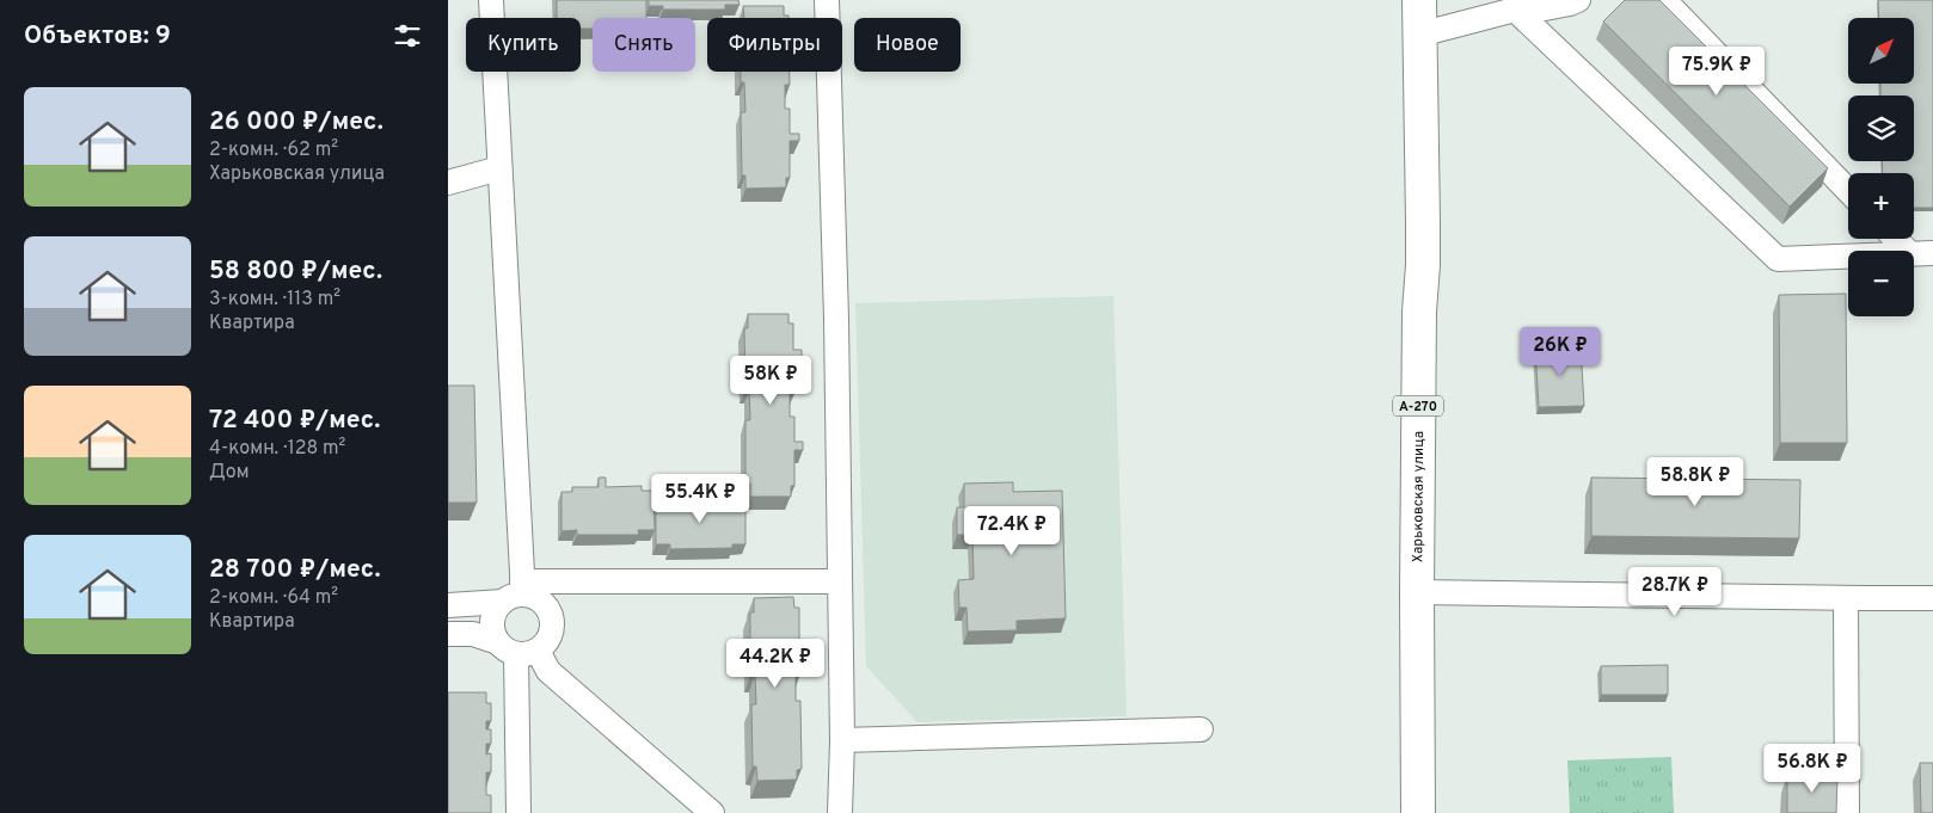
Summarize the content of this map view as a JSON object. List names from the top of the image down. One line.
{"streets":{"highway":["А-270","Харьковская улица"]},"north":"top right","page":{"heading":"Объектов: 9","map_buttons":["+","−"],"chip":["Купить","Снять","Фильтры","Новое"],"price":["75.9K ₽","26K ₽","58K ₽","58.8K ₽","55.4K ₽","72.4K ₽","28.7K ₽","44.2K ₽","56.8K ₽"],"list":[{"name":"26 000 ₽/мес.","note":"2-комн. · 62 m² · Харьковская улица"},{"name":"58 800 ₽/мес.","note":"3-комн. · 113 m² · Квартира"},{"name":"72 400 ₽/мес.","note":"4-комн. · 128 m² · Дом"},{"name":"28 700 ₽/мес.","note":"2-комн. · 64 m² · Квартира"}]}}
